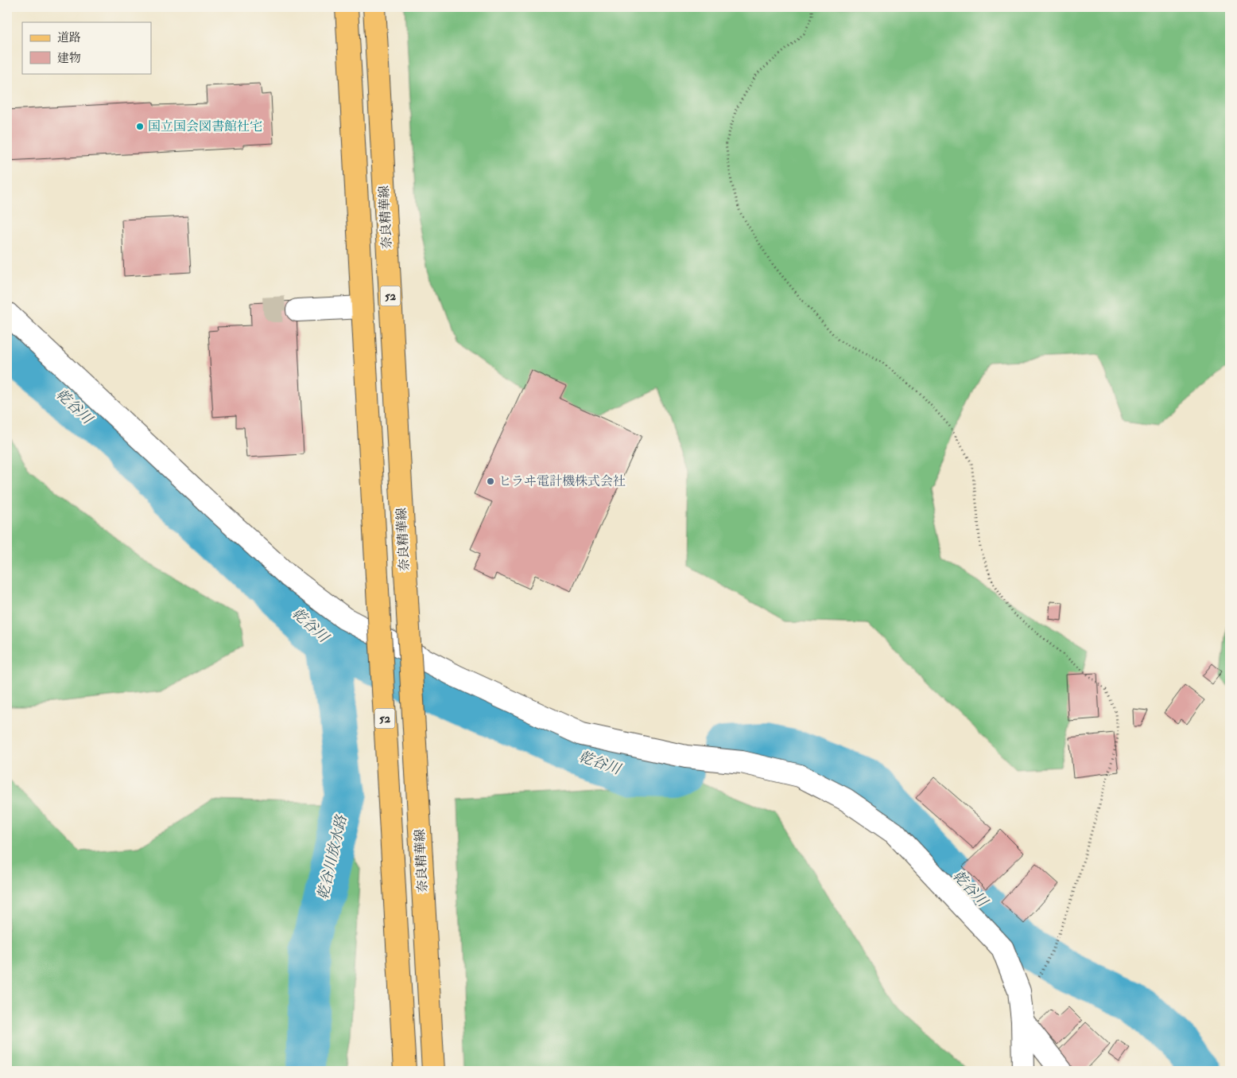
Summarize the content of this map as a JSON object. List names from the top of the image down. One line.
{"streets":{"main road":["奈良精華線","52"]},"water":["乾谷川","乾谷川放水路"],"places":["国立国会図書館社宅","ヒラヰ電計機株式会社"],"legend":["道路","建物"]}
